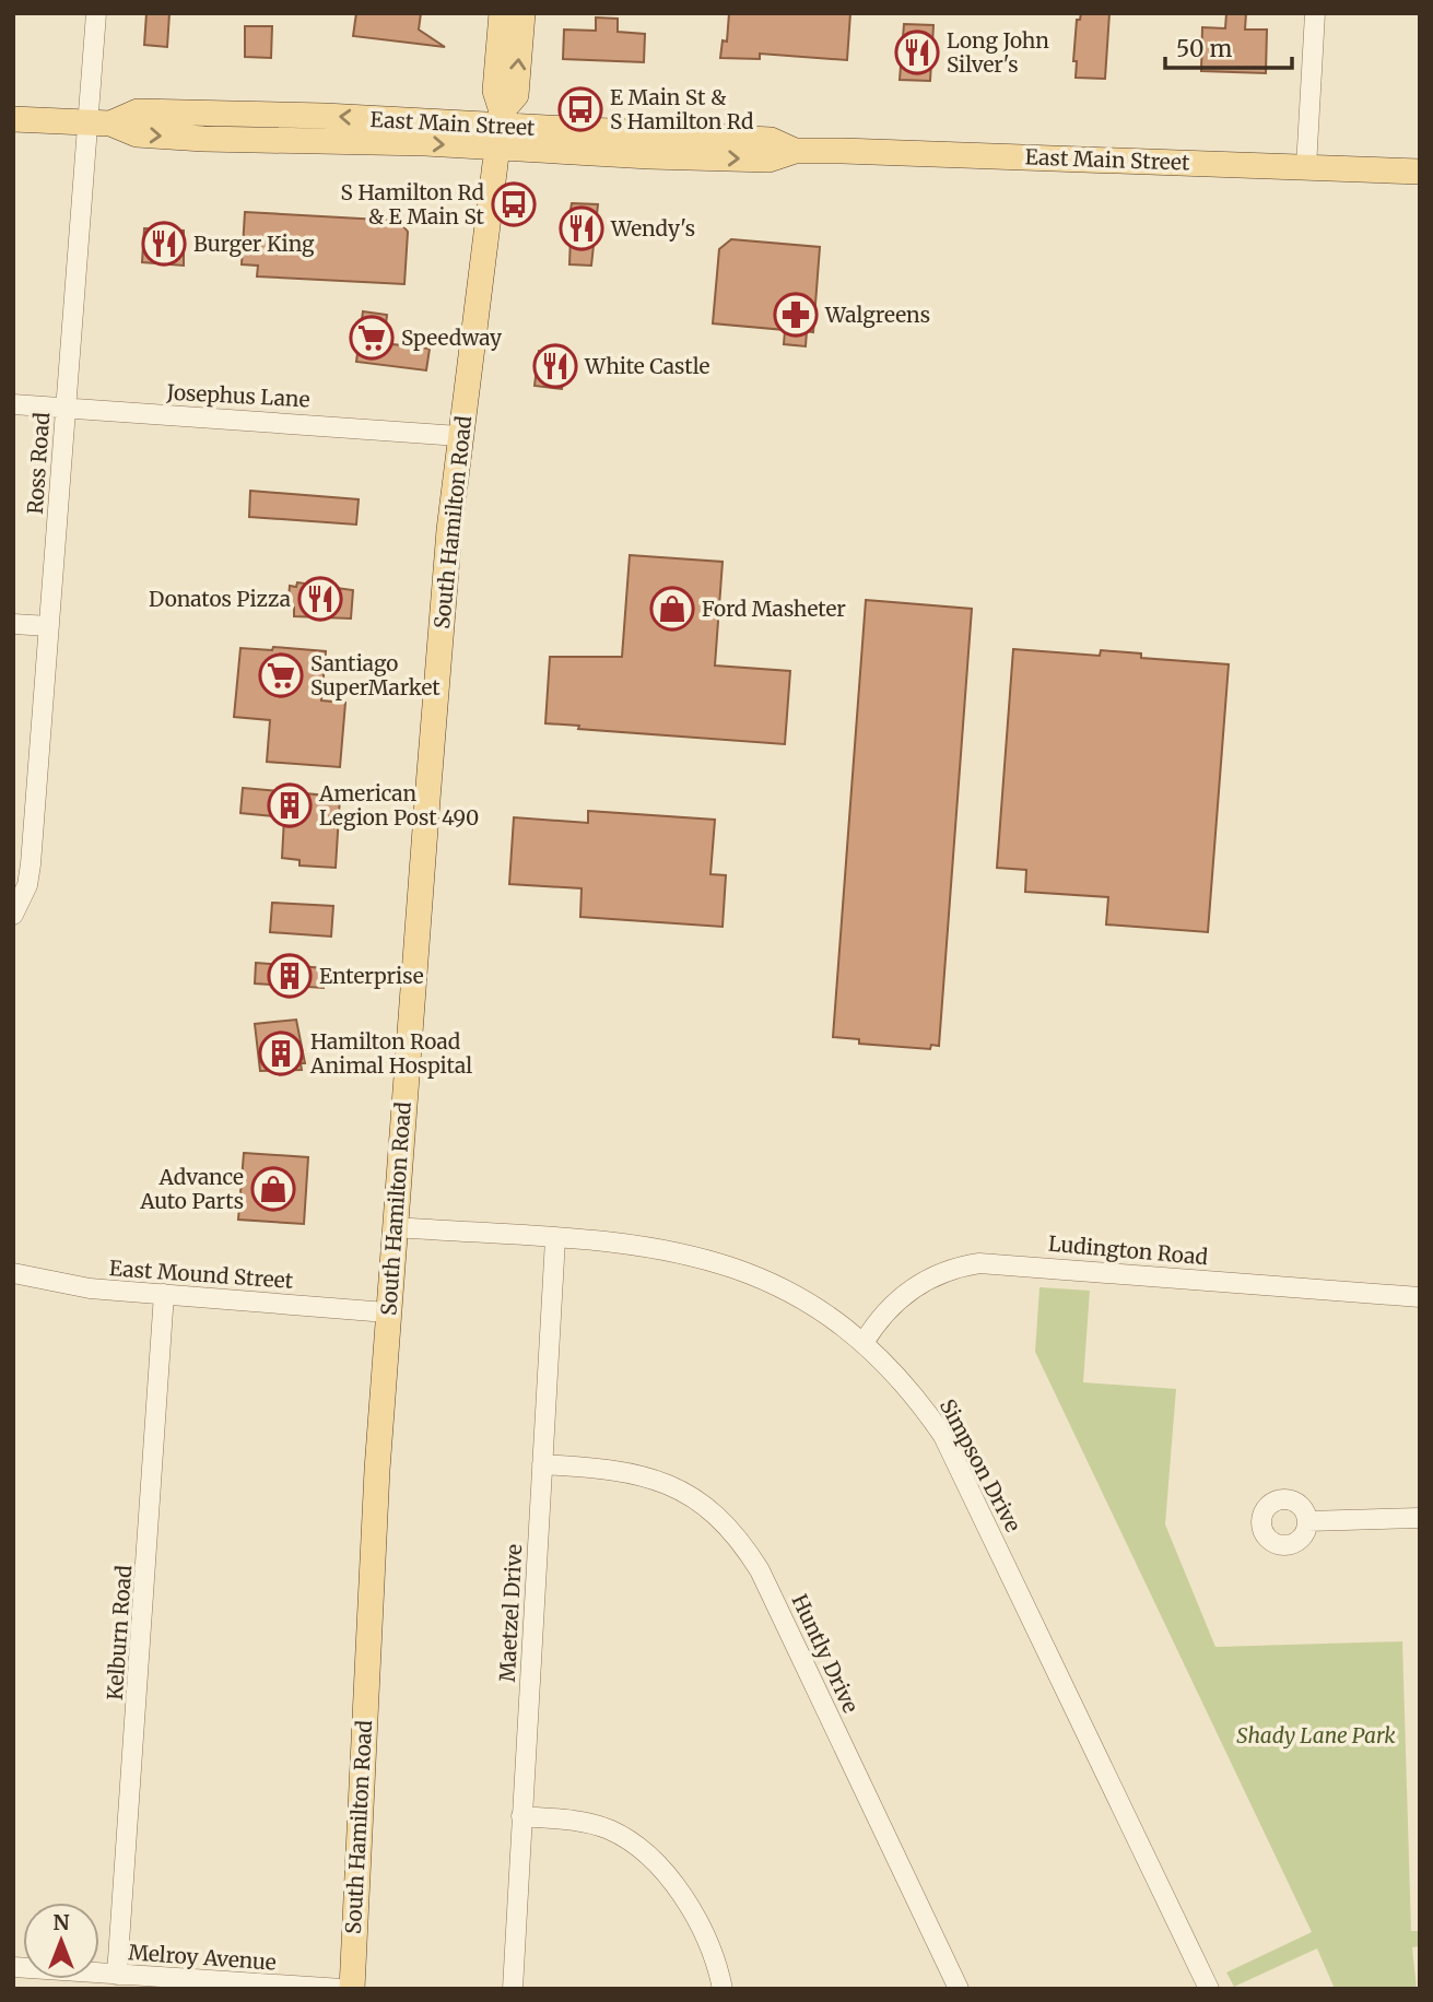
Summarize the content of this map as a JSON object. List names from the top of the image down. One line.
{"streets":{"main road":["East Main Street","South Hamilton Road"],"street":["Josephus Lane","Ross Road","Ludington Road","East Mound Street","Simpson Drive","Maetzel Drive","Kelburn Road","Huntly Drive","Melroy Avenue"]},"crossings":[["East Main Street","Ross Road"],["East Main Street","South Hamilton Road"],["Josephus Lane","Ross Road"],["Josephus Lane","South Hamilton Road"],["South Hamilton Road","East Mound Street"],["South Hamilton Road","Simpson Drive"],["Ludington Road","Simpson Drive"],["East Mound Street","Kelburn Road"],["Simpson Drive","Maetzel Drive"],["Maetzel Drive","Huntly Drive"],["Kelburn Road","Melroy Avenue"]],"parks":["Shady Lane Park"],"places":{"restaurant":["Long John Silver's","Wendy's","Burger King","White Castle","Donatos Pizza"],"bus stop":["E Main St & S Hamilton Rd","S Hamilton Rd & E Main St"],"pharmacy":["Walgreens"],"supermarket":["Speedway","Santiago SuperMarket"],"shop":["Ford Masheter","Advance Auto Parts"],"building":["American Legion Post 490","Enterprise","Hamilton Road Animal Hospital"]},"scale_bar":"50 m","north":"top"}
